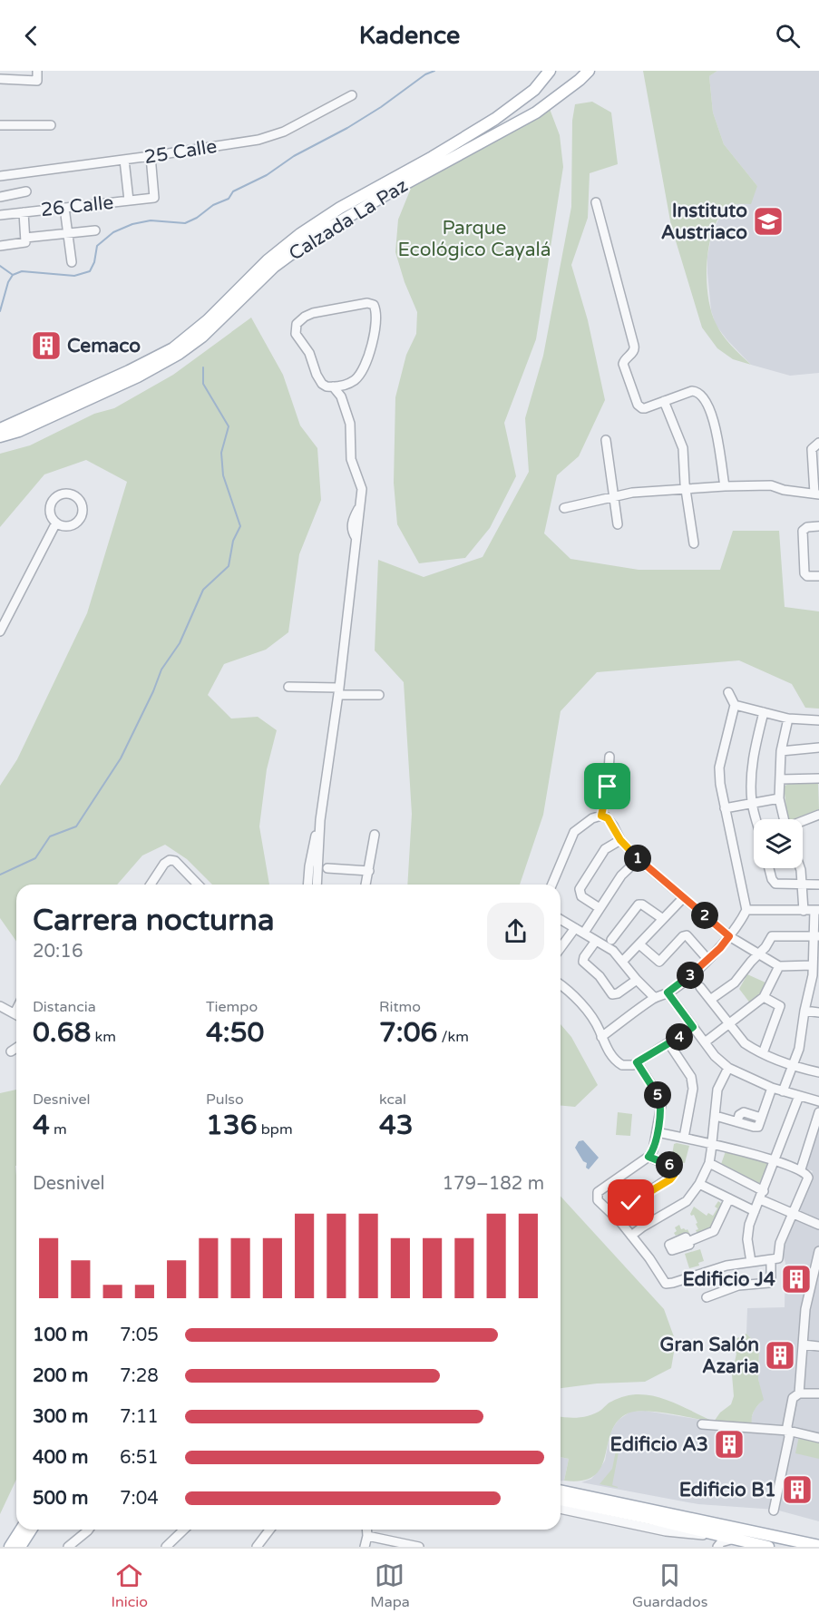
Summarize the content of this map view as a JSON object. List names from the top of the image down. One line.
{"streets":{"main road":["Calzada La Paz"],"street":["25 Calle","26 Calle"]},"crossings":[["25 Calle","26 Calle"]],"parks":["Parque Ecológico Cayalá"],"places":{"school or university":["Instituto Austriaco"],"building":["Cemaco","Edificio J4","Gran Salón Azaria","Edificio A3","Edificio B1"]},"page":{"header":"Kadence","pins":["1","2","3","4","5","6"],"heading":["Carrera nocturna","20:16"],"stats":[["Distancia","0.68 km"],["Tiempo","4:50"],["Ritmo","7:06 /km"],["Desnivel","4 m"],["Pulso","136 bpm"],["kcal","43"]],"chart":["Desnivel","179–182 m"],"list":[{"name":"100 m","note":"7:05"},{"name":"200 m","note":"7:28"},{"name":"300 m","note":"7:11"},{"name":"400 m","note":"6:51"},{"name":"500 m","note":"7:04"}],"tabs":["Inicio","Mapa","Guardados"]}}
